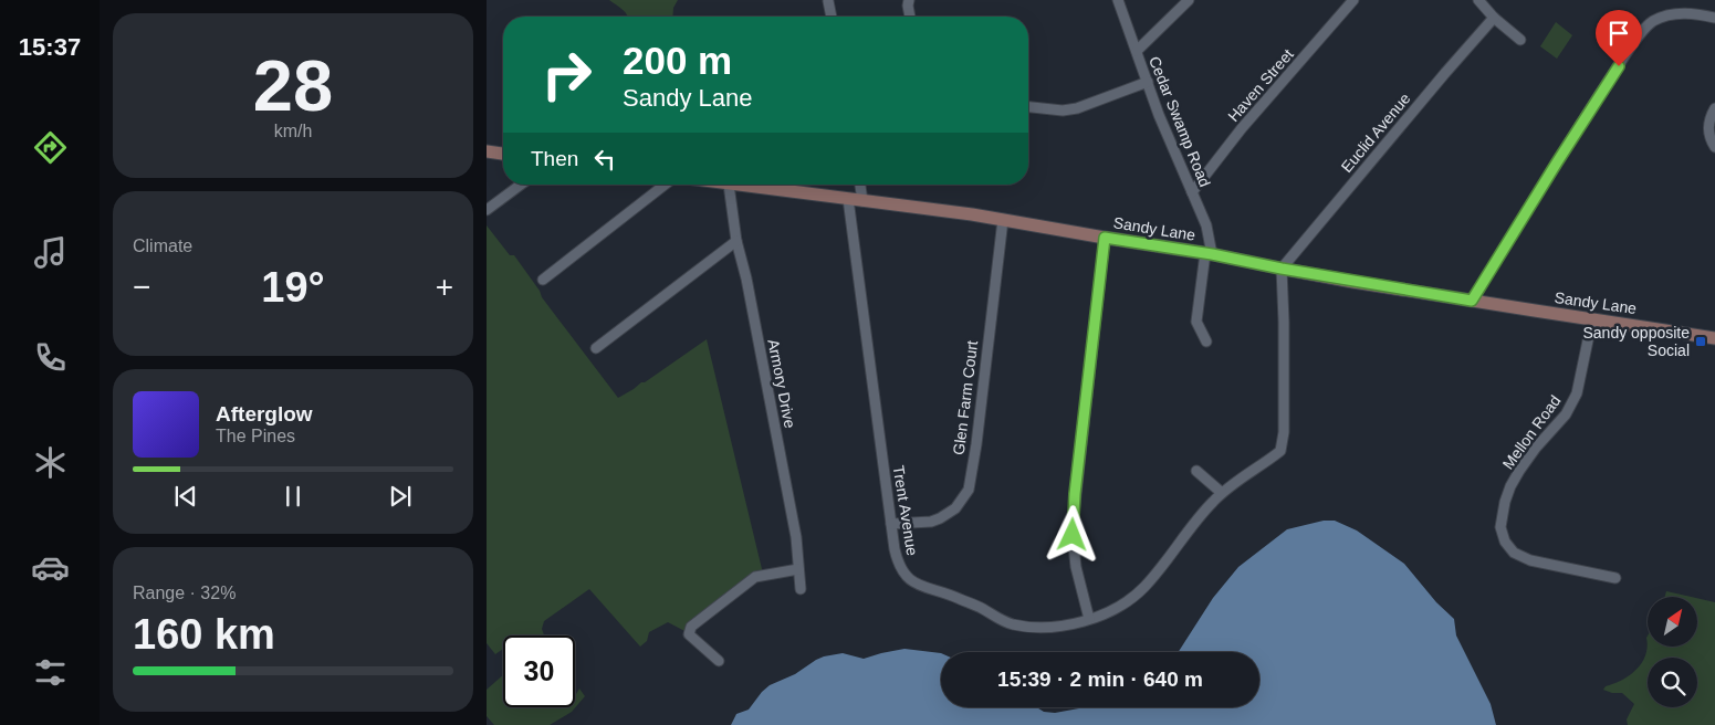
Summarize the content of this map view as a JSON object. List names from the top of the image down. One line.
{"streets":{"main road":["Sandy Lane"],"street":["Haven Street","Cedar Swamp Road","Euclid Avenue","Armory Drive","Glen Farm Court","Mellon Road","Trent Avenue"]},"crossings":[["Haven Street","Cedar Swamp Road"],["Cedar Swamp Road","Sandy Lane"],["Euclid Avenue","Sandy Lane"],["Euclid Avenue","Trent Avenue"],["Sandy Lane","Armory Drive"],["Sandy Lane","Glen Farm Court"],["Sandy Lane","Mellon Road"],["Sandy Lane","Trent Avenue"],["Glen Farm Court","Trent Avenue"]],"places":{"transit":["Sandy opposite Social"]},"north":"top right","page":{"tabs":"15:37","tile":[["28","km/h"],"Climate",["Range · 32%","160 km"]],"turn":["200 m","Sandy Lane"],"then":"Then","heat":["−","19°","+"],"song":["Afterglow","The Pines"],"limit":"30","trip":"15:39 · 2 min · 640 m"}}
